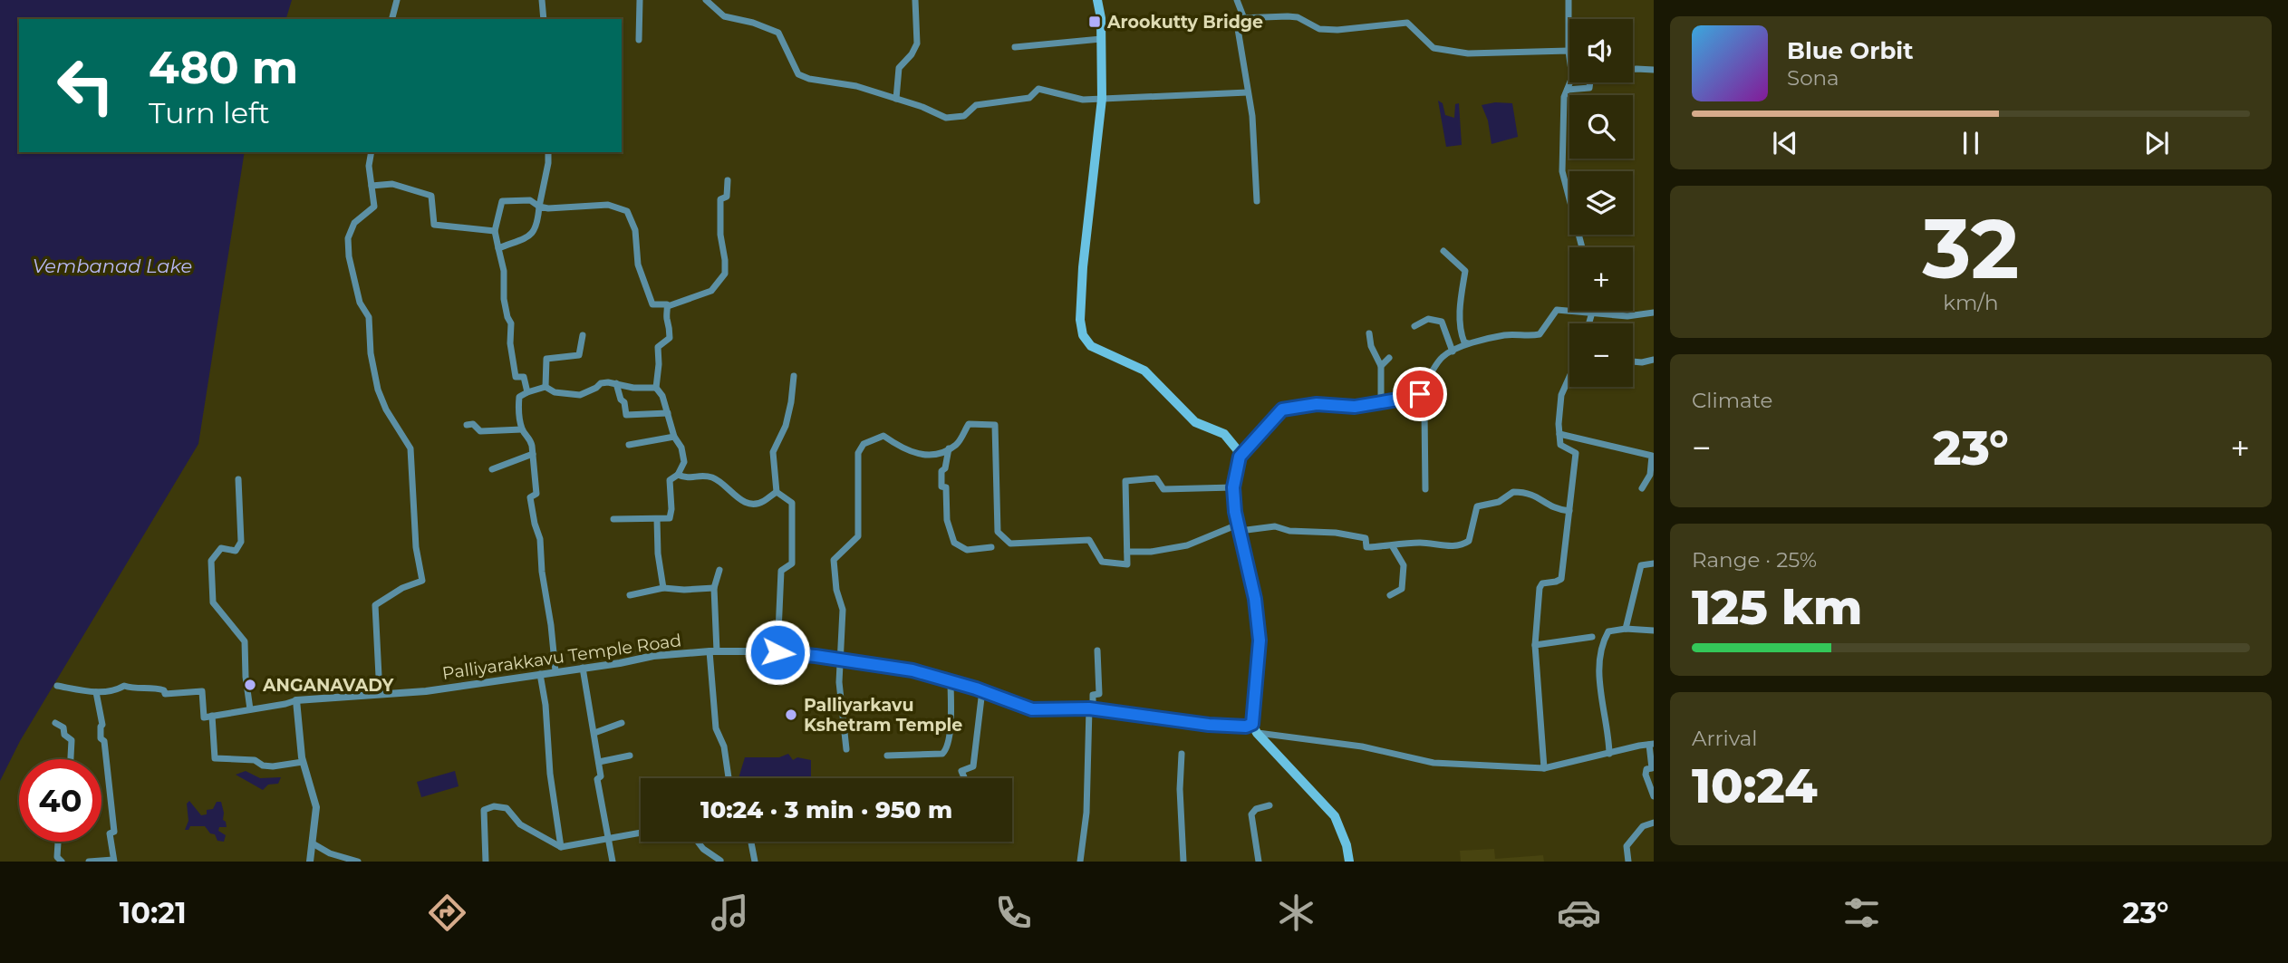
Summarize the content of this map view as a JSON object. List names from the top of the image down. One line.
{"streets":{"street":["Palliyarakkavu Temple Road"]},"water":["Vembanad Lake"],"places":{"transit":["Arookutty Bridge"],"other":["ANGANAVADY","Palliyarkavu Kshetram Temple"]},"page":{"map_buttons":["+","−"],"turn":["480 m","Turn left"],"song":["Blue Orbit","Sona"],"tile":[["32","km/h"],"Climate",["Range · 25%","125 km"],["Arrival","10:24"]],"heat":["−","23°","+"],"limit":"40","trip":"10:24 · 3 min · 950 m","tabs":["10:21","23°"]}}
